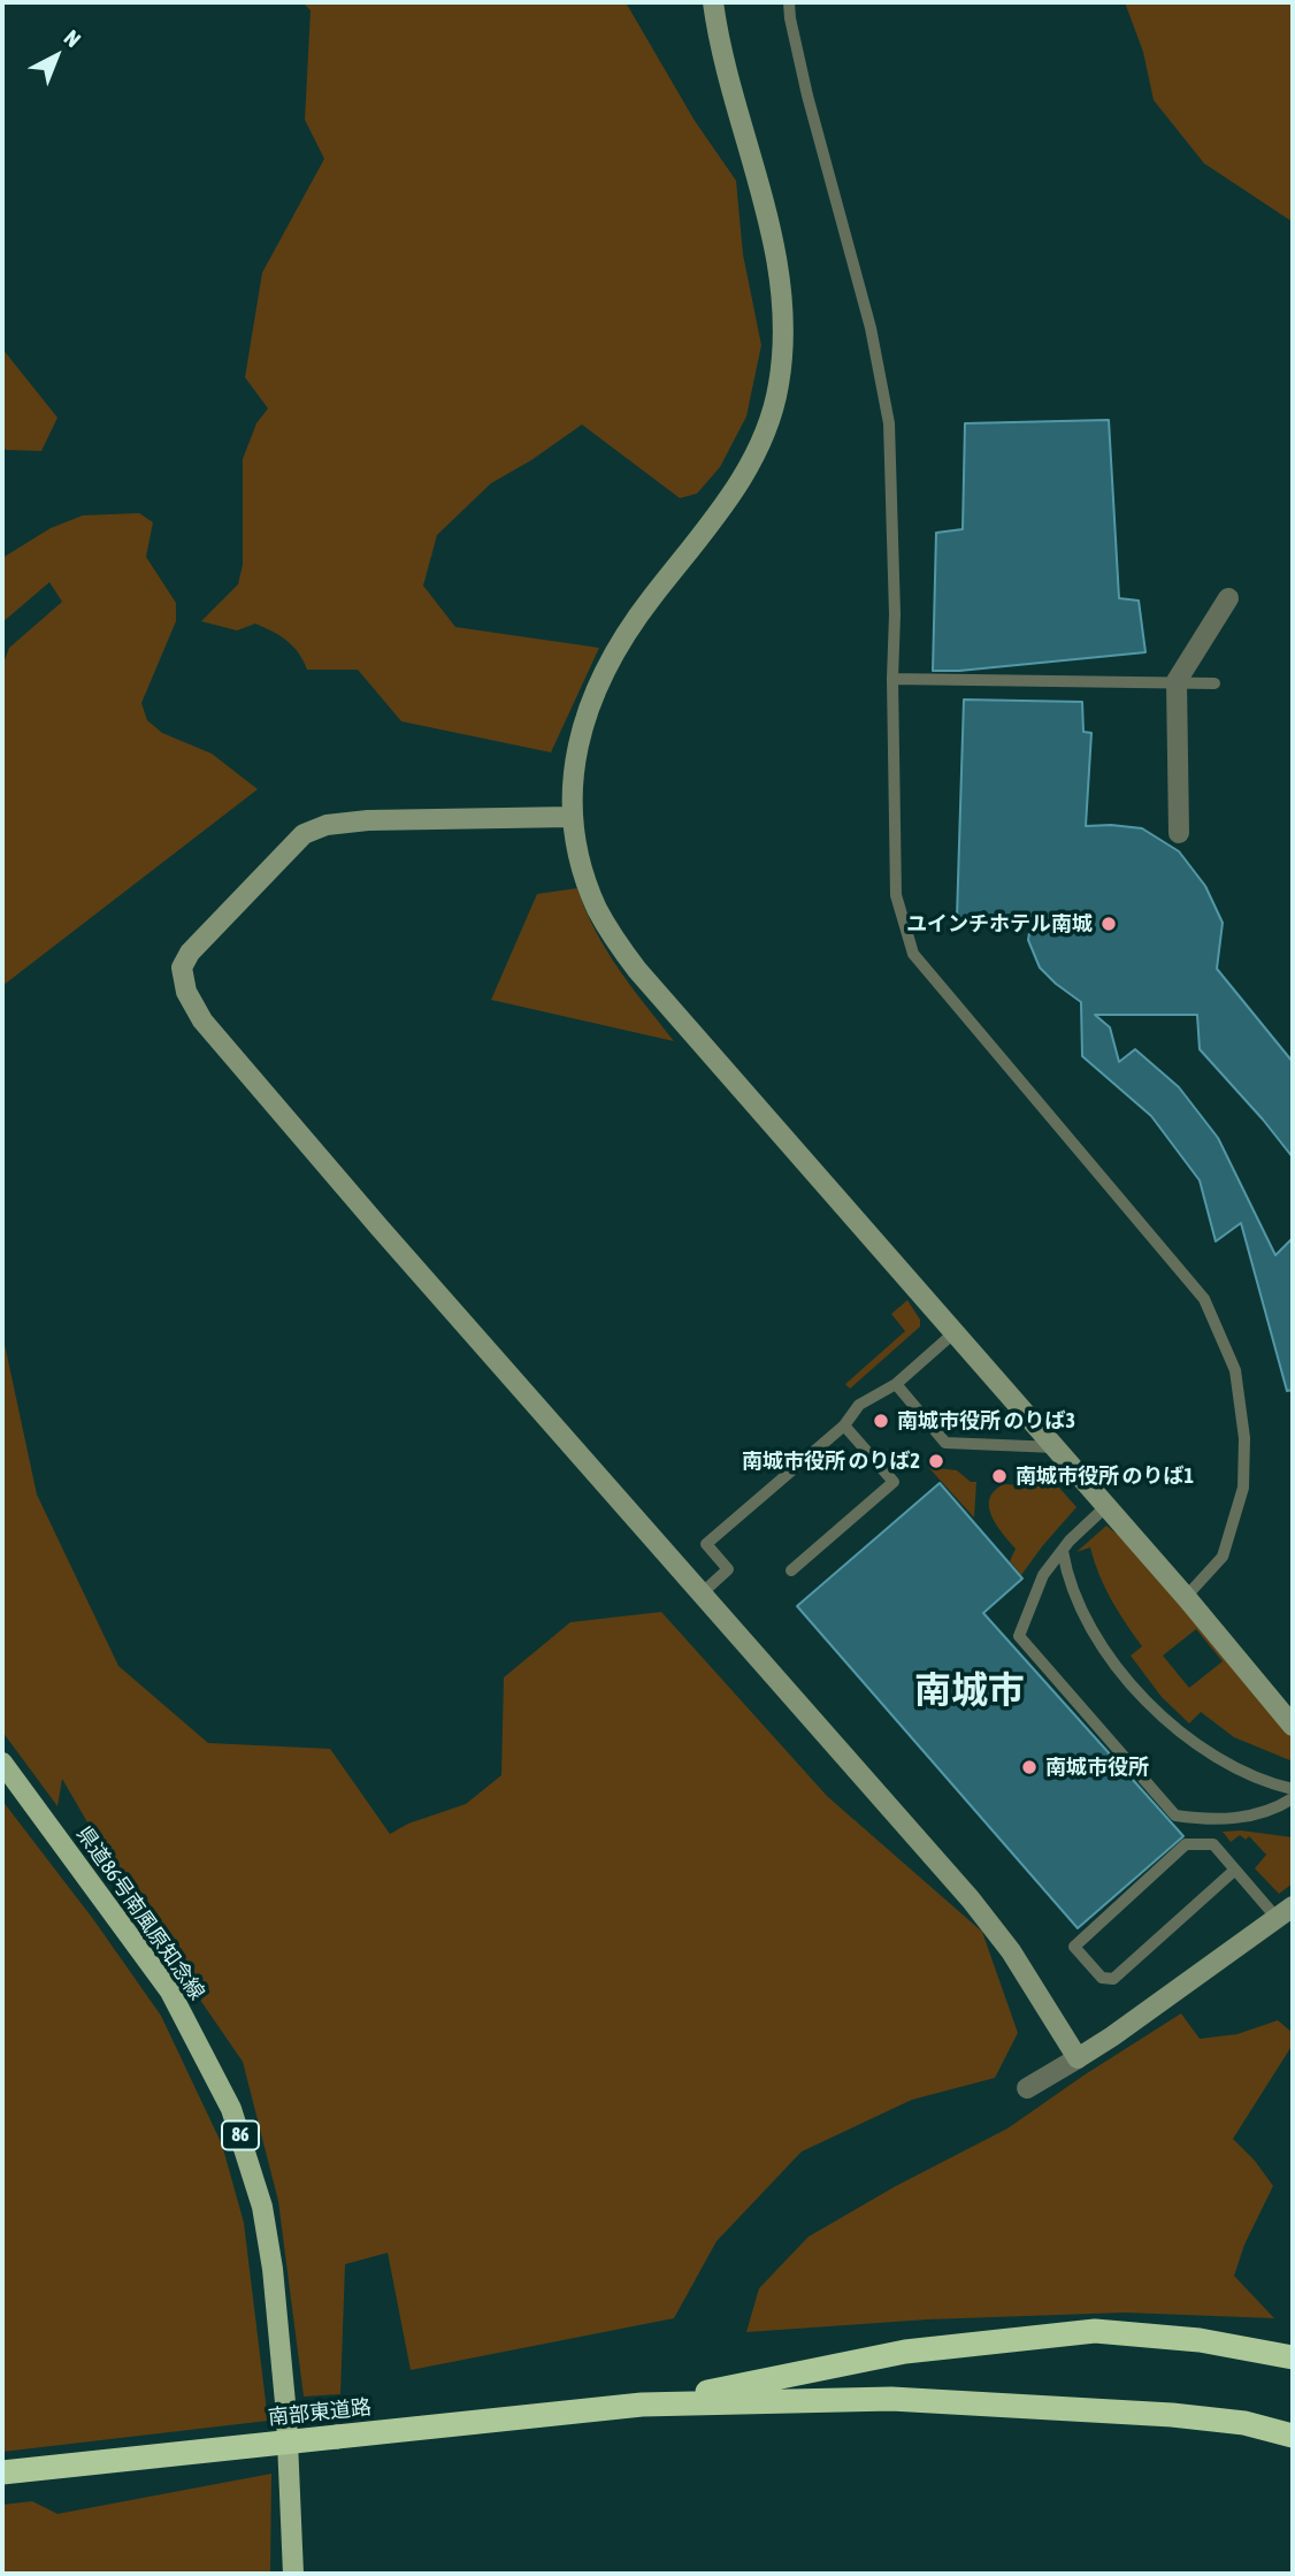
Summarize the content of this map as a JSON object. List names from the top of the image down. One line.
{"streets":{"highway":["南部東道路"],"main road":["県道86号南風原知念線","86"]},"districts":["南城市"],"places":["ユインチホテル南城","南城市役所 のりば3","南城市役所 のりば2","南城市役所 のりば1","南城市役所"],"north":"top right"}
